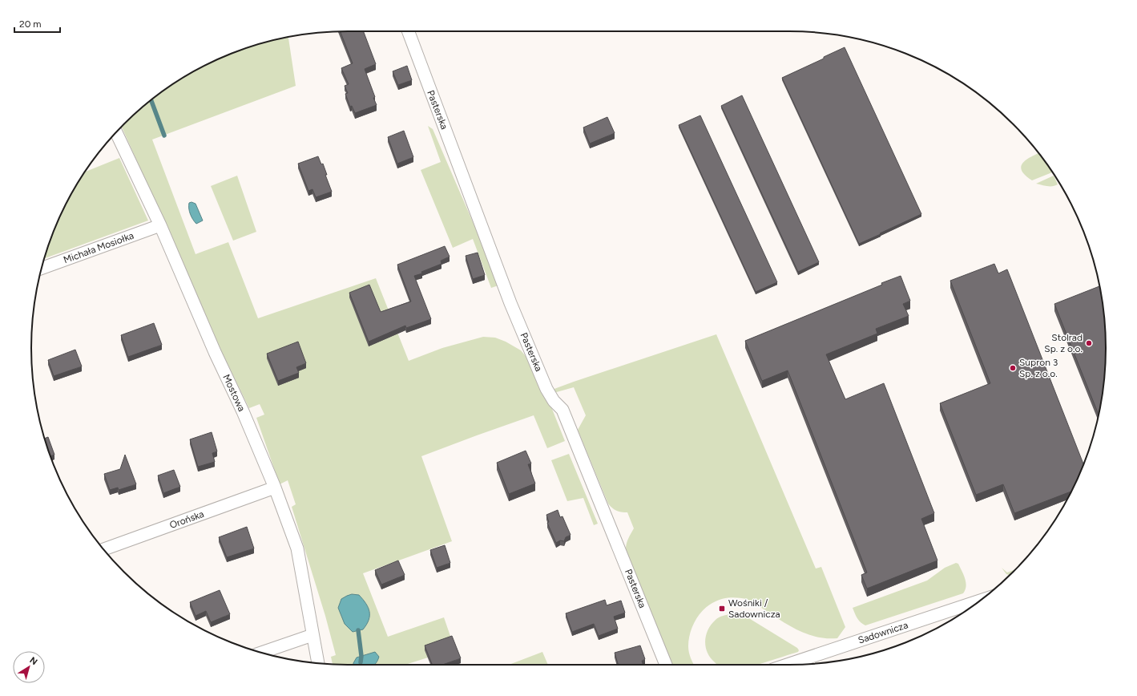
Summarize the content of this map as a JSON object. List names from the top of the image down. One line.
{"streets":{"street":["Pasterska","Michała Mosiołka","Mostowa","Orońska","Sadownicza"]},"crossings":[["Michała Mosiołka","Mostowa"],["Mostowa","Orońska"]],"places":{"other":["Stolrad Sp. z o.o.","Supron 3 Sp. z o.o."],"transit":["Wośniki / Sadownicza"]},"scale_bar":"20 m","north":"top right"}
